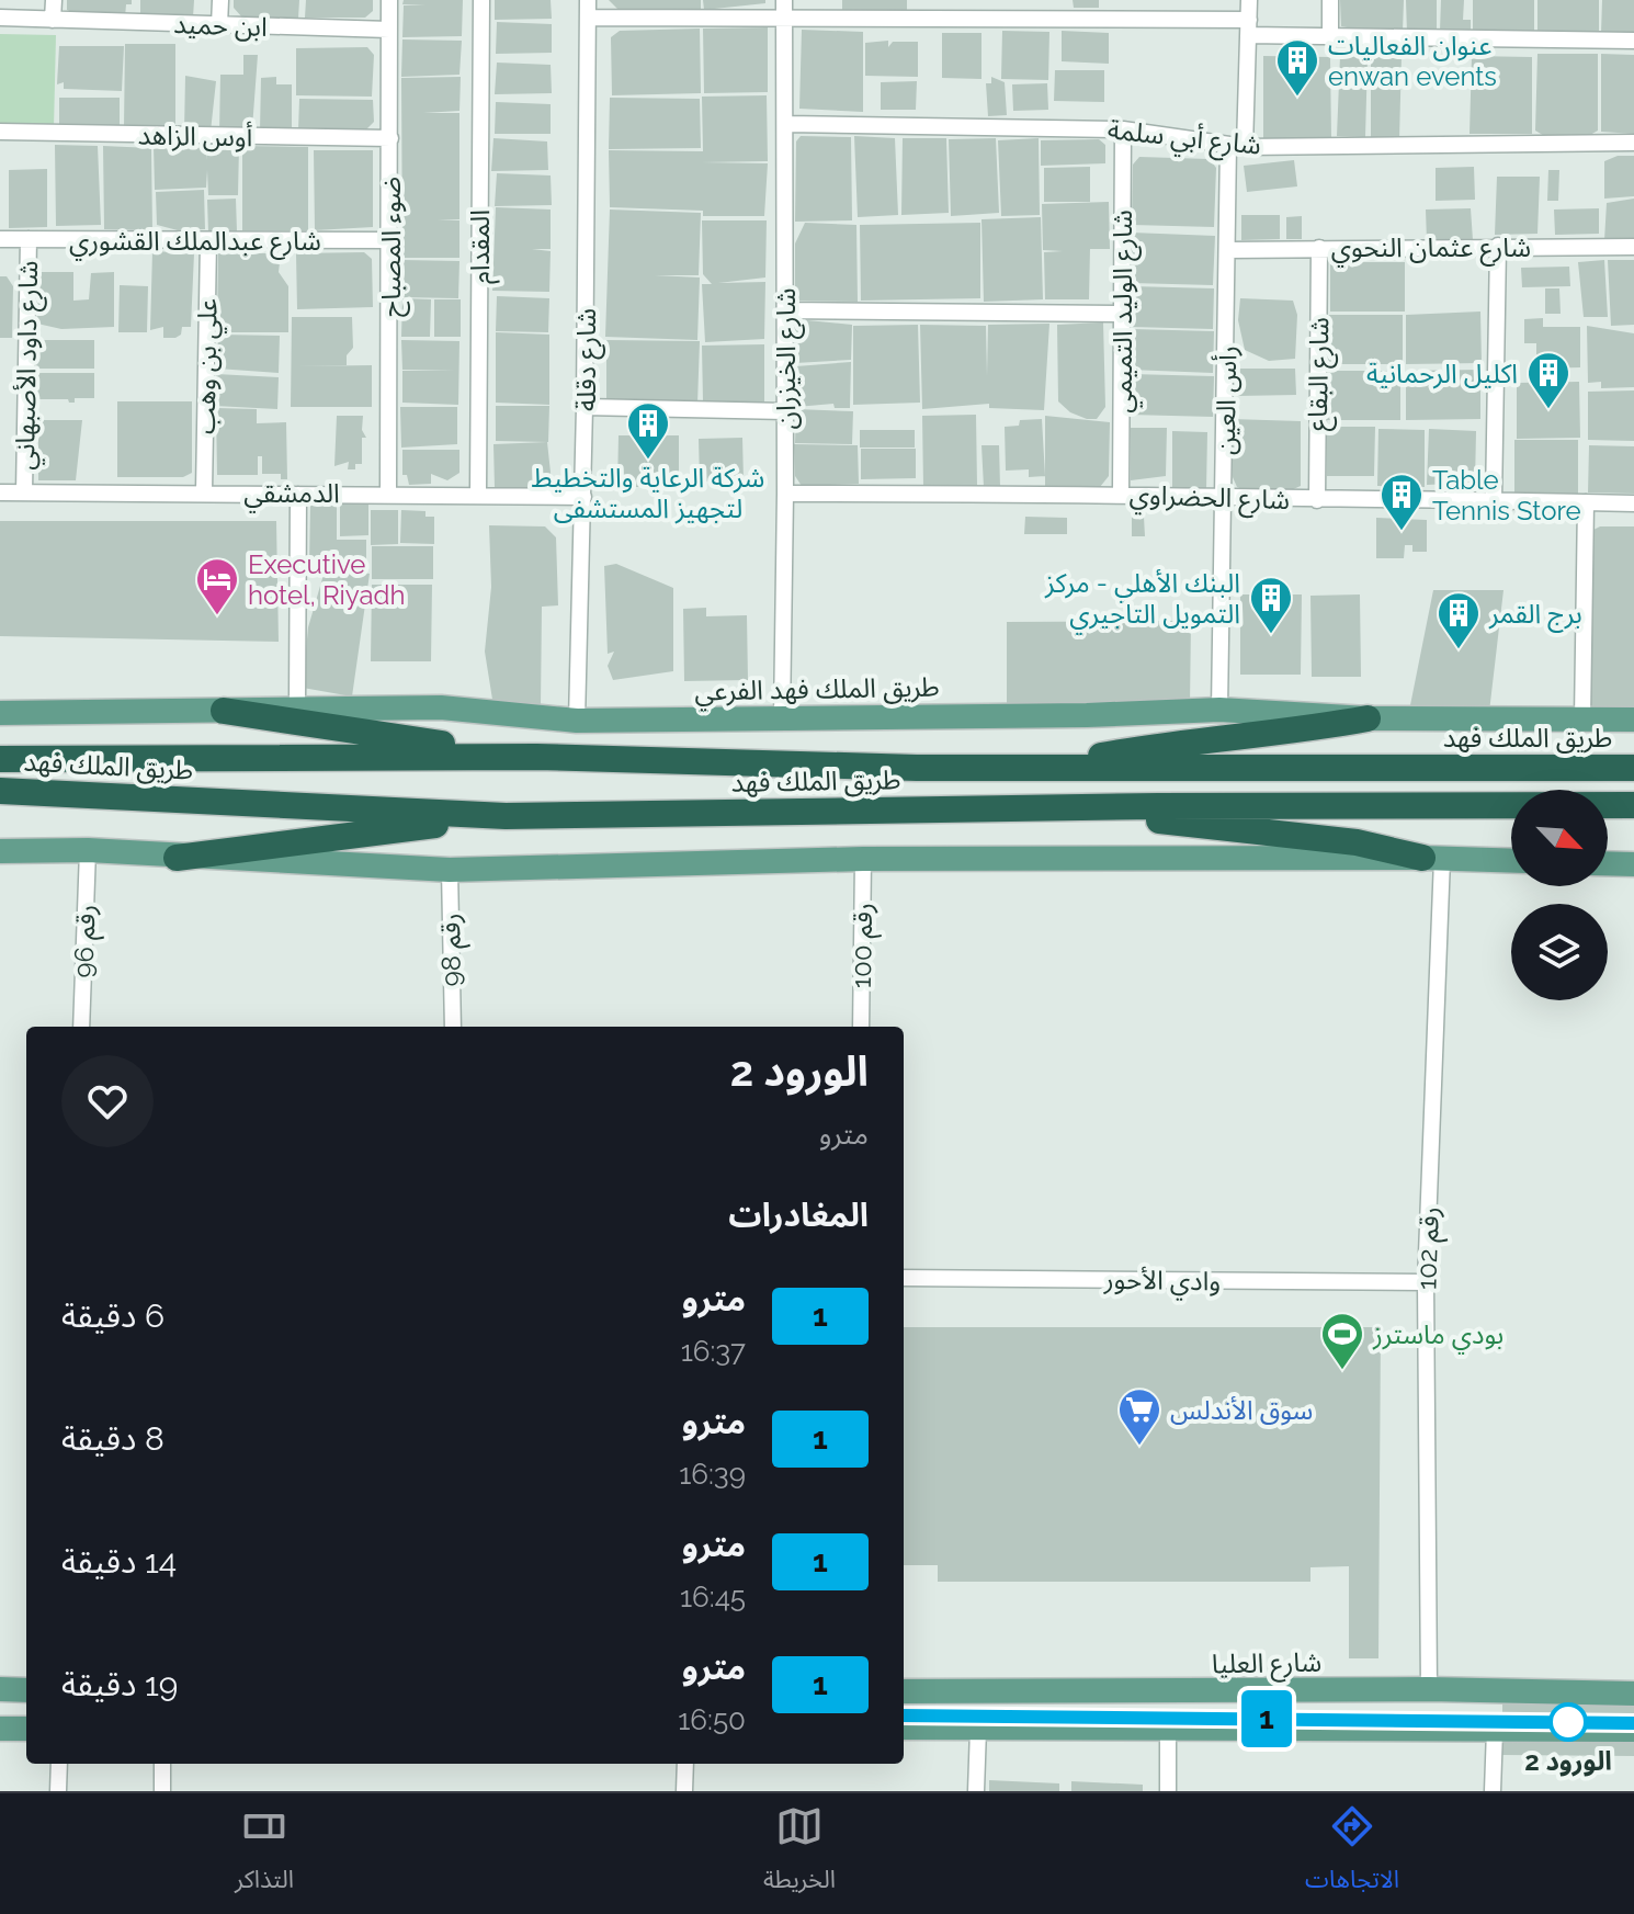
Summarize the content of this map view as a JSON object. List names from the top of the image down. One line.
{"streets":{"highway":["طريق الملك فهد"],"main road":["طريق الملك فهد الفرعي","شارع العليا"],"street":["ابن حميد","أوس الزاهد","شارع أبي سلمة","شارع عبدالملك القشوري","ضوء المصباح","المقدام","شارع عثمان النحوي","شارع الوليد التميمي","شارع الخيزران","شارع دقلة","شارع داود الأصبهاني","علي بن وهب","شارع البقاع","رأس العين","الدمشقي","شارع الحضراوي","رقم 96","رقم 100","رقم 98","رقم 102","وادي الأحور"]},"crossings":[["ابن حميد","ضوء المصباح"],["أوس الزاهد","ضوء المصباح"],["شارع أبي سلمة","شارع الوليد التميمي"],["شارع أبي سلمة","شارع الخيزران"],["شارع أبي سلمة","رأس العين"],["شارع عبدالملك القشوري","ضوء المصباح"],["شارع عبدالملك القشوري","شارع داود الأصبهاني"],["شارع عبدالملك القشوري","علي بن وهب"],["ضوء المصباح","الدمشقي"],["المقدام","الدمشقي"],["شارع عثمان النحوي","شارع البقاع"],["شارع عثمان النحوي","رأس العين"],["شارع الوليد التميمي","شارع الحضراوي"],["شارع الخيزران","شارع الحضراوي"],["شارع الخيزران","طريق الملك فهد الفرعي"],["شارع دقلة","الدمشقي"],["شارع دقلة","طريق الملك فهد الفرعي"],["شارع داود الأصبهاني","الدمشقي"],["علي بن وهب","الدمشقي"],["شارع البقاع","شارع الحضراوي"],["رأس العين","شارع الحضراوي"],["رأس العين","طريق الملك فهد الفرعي"],["رقم 102","وادي الأحور"],["رقم 102","شارع العليا"]],"places":{"building":["عنوان الفعاليات enwan events","اكليل الرحمانية","شركة الرعاية والتخطيط لتجهيز المستشفى","Table Tennis Store","البنك الأهلي - مركز التمويل التاجيري","برج القمر"],"hotel":["Executive hotel, Riyadh"],"sports":["بودي ماسترز"],"supermarket":["سوق الأندلس"],"other":["الورود 2"]},"lines":["metro line 1"],"north":"bottom right","page":{"on_map":"1","heading":[["الورود 2","مترو"],"المغادرات"],"list":[{"mark":"1","name":"مترو","note":"16:37","value":"6 دقيقة"},{"mark":"1","name":"مترو","note":"16:39","value":"8 دقيقة"},{"mark":"1","name":"مترو","note":"16:45","value":"14 دقيقة"},{"mark":"1","name":"مترو","note":"16:50","value":"19 دقيقة"}],"tabs":["الاتجاهات","الخريطة","التذاكر"]}}
